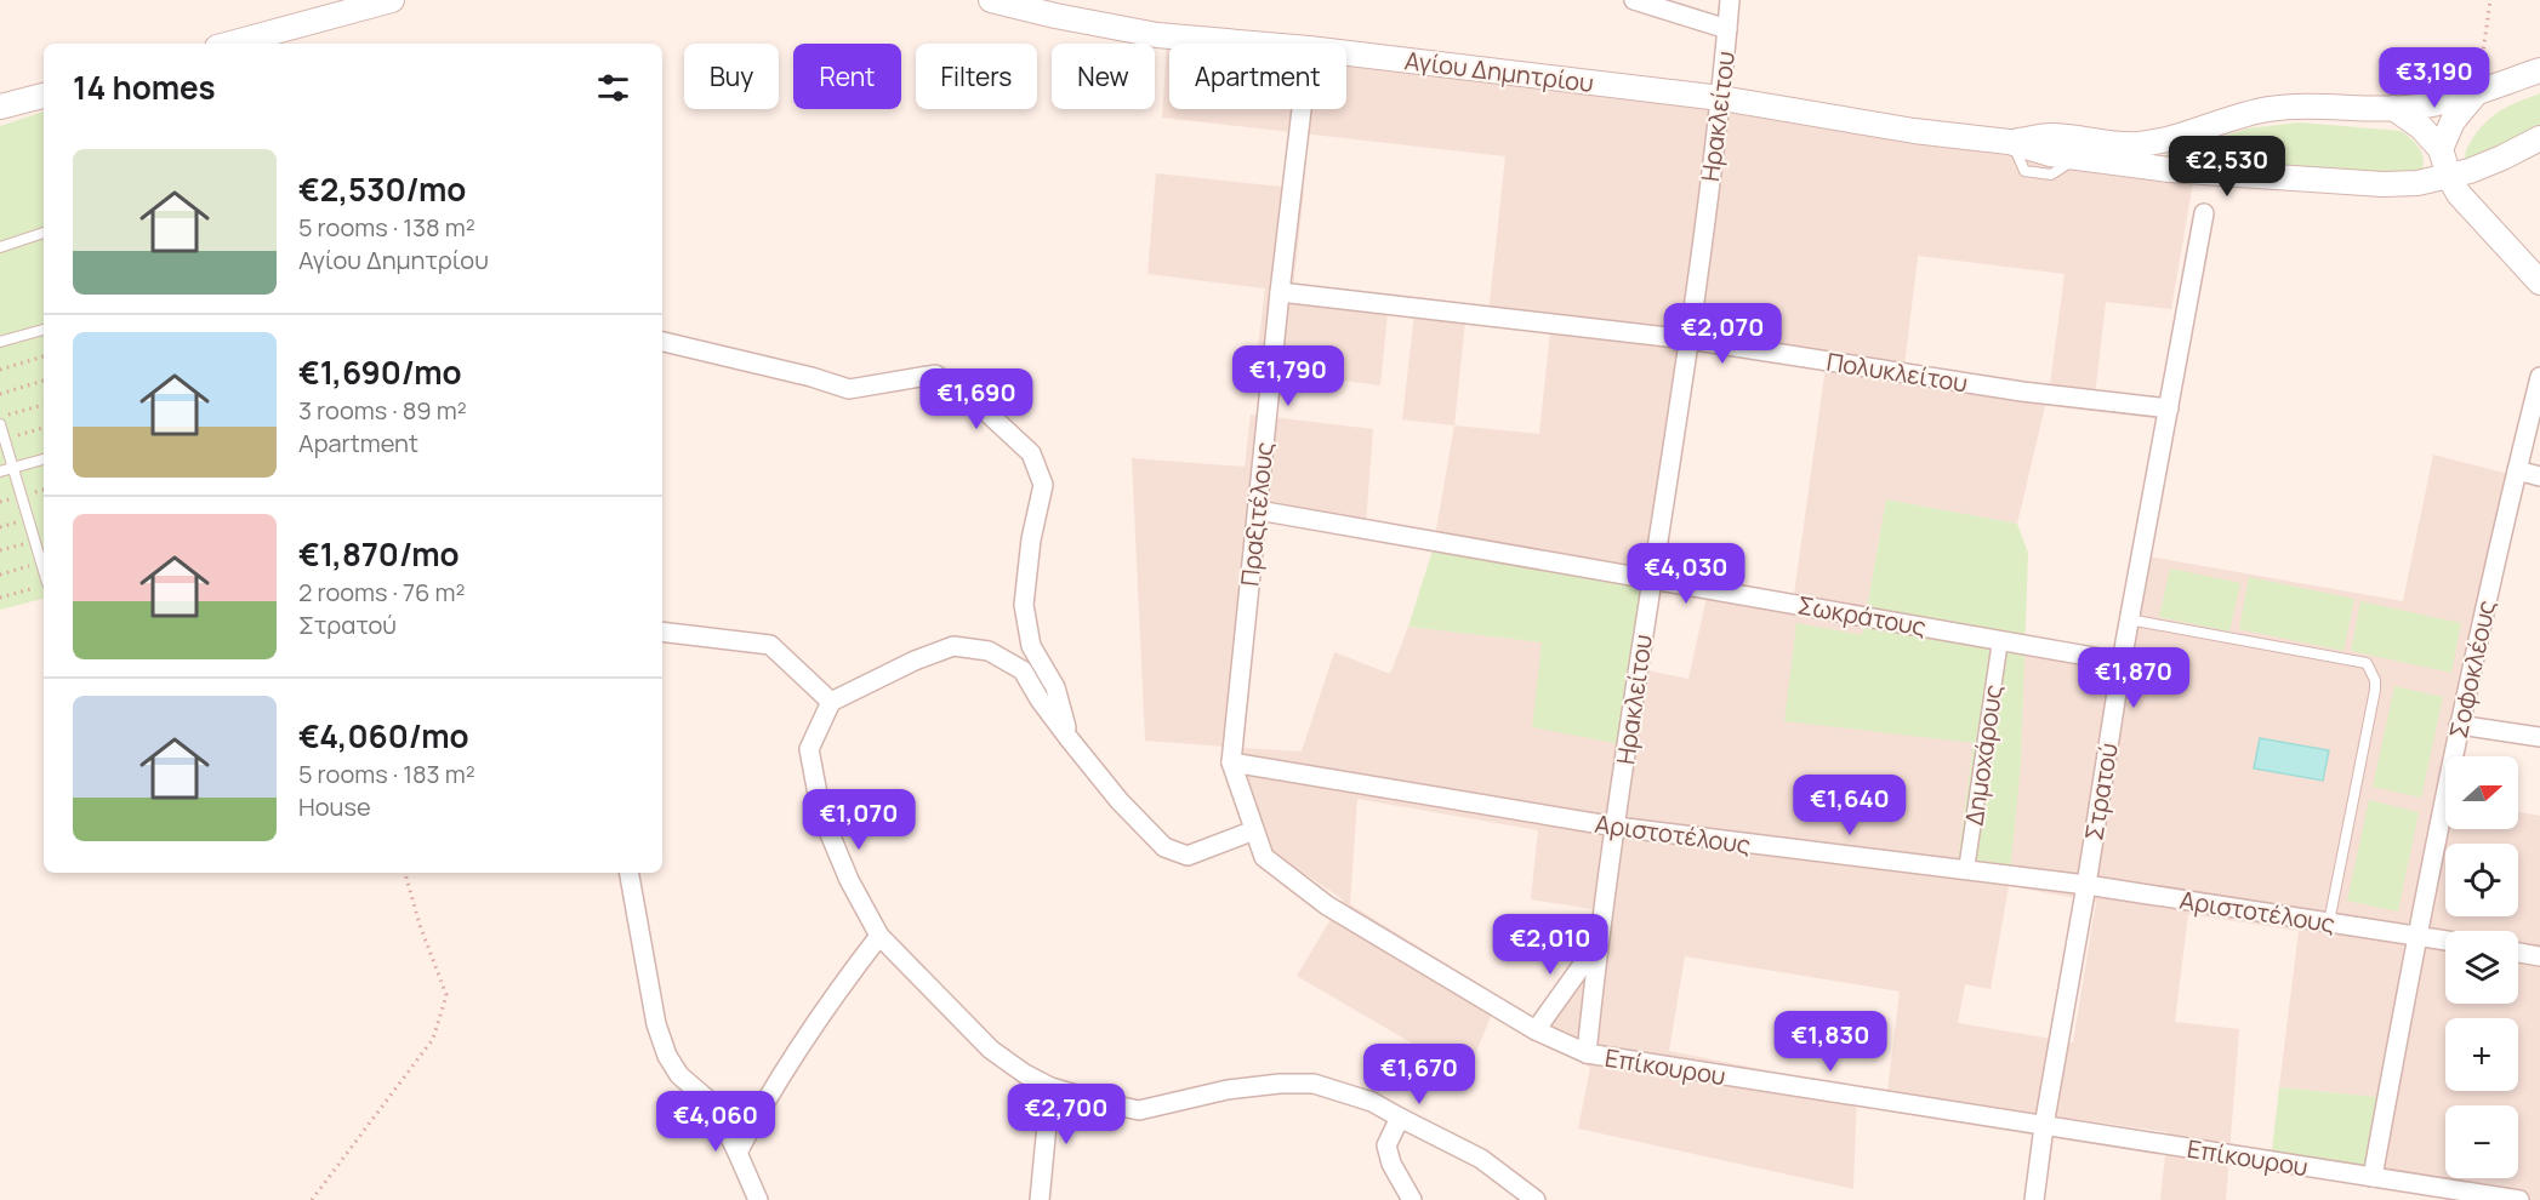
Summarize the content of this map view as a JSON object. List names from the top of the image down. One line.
{"streets":{"street":["Αγίου Δημητρίου","Ηρακλείτου","Πολυκλείτου","Πραξιτέλους","Σωκράτους","Σοφοκλέους","Δημοχάρους","Στρατού","Αριστοτέλους","Επίκουρου"]},"crossings":[["Αγίου Δημητρίου","Ηρακλείτου"],["Ηρακλείτου","Πολυκλείτου"],["Ηρακλείτου","Σωκράτους"],["Ηρακλείτου","Αριστοτέλους"],["Ηρακλείτου","Επίκουρου"],["Πολυκλείτου","Πραξιτέλους"],["Πολυκλείτου","Στρατού"],["Πραξιτέλους","Σωκράτους"],["Πραξιτέλους","Αριστοτέλους"],["Πραξιτέλους","Επίκουρου"],["Σωκράτους","Δημοχάρους"],["Σωκράτους","Στρατού"],["Σοφοκλέους","Αριστοτέλους"],["Σοφοκλέους","Επίκουρου"],["Δημοχάρους","Αριστοτέλους"],["Στρατού","Αριστοτέλους"],["Στρατού","Επίκουρου"],["Αριστοτέλους","Επίκουρου"]],"north":"right","page":{"chip":["Buy","Rent","Filters","New","Apartment"],"heading":"14 homes","price":["€3,190","€2,530","€2,070","€1,790","€1,690","€4,030","€1,870","€1,640","€1,070","€2,010","€1,830","€1,670","€2,700","€4,060"],"list":[{"name":"€2,530/mo","note":"5 rooms · 138 m² · Αγίου Δημητρίου"},{"name":"€1,690/mo","note":"3 rooms · 89 m² · Apartment"},{"name":"€1,870/mo","note":"2 rooms · 76 m² · Στρατού"},{"name":"€4,060/mo","note":"5 rooms · 183 m² · House"}],"map_buttons":["+","−"]}}
